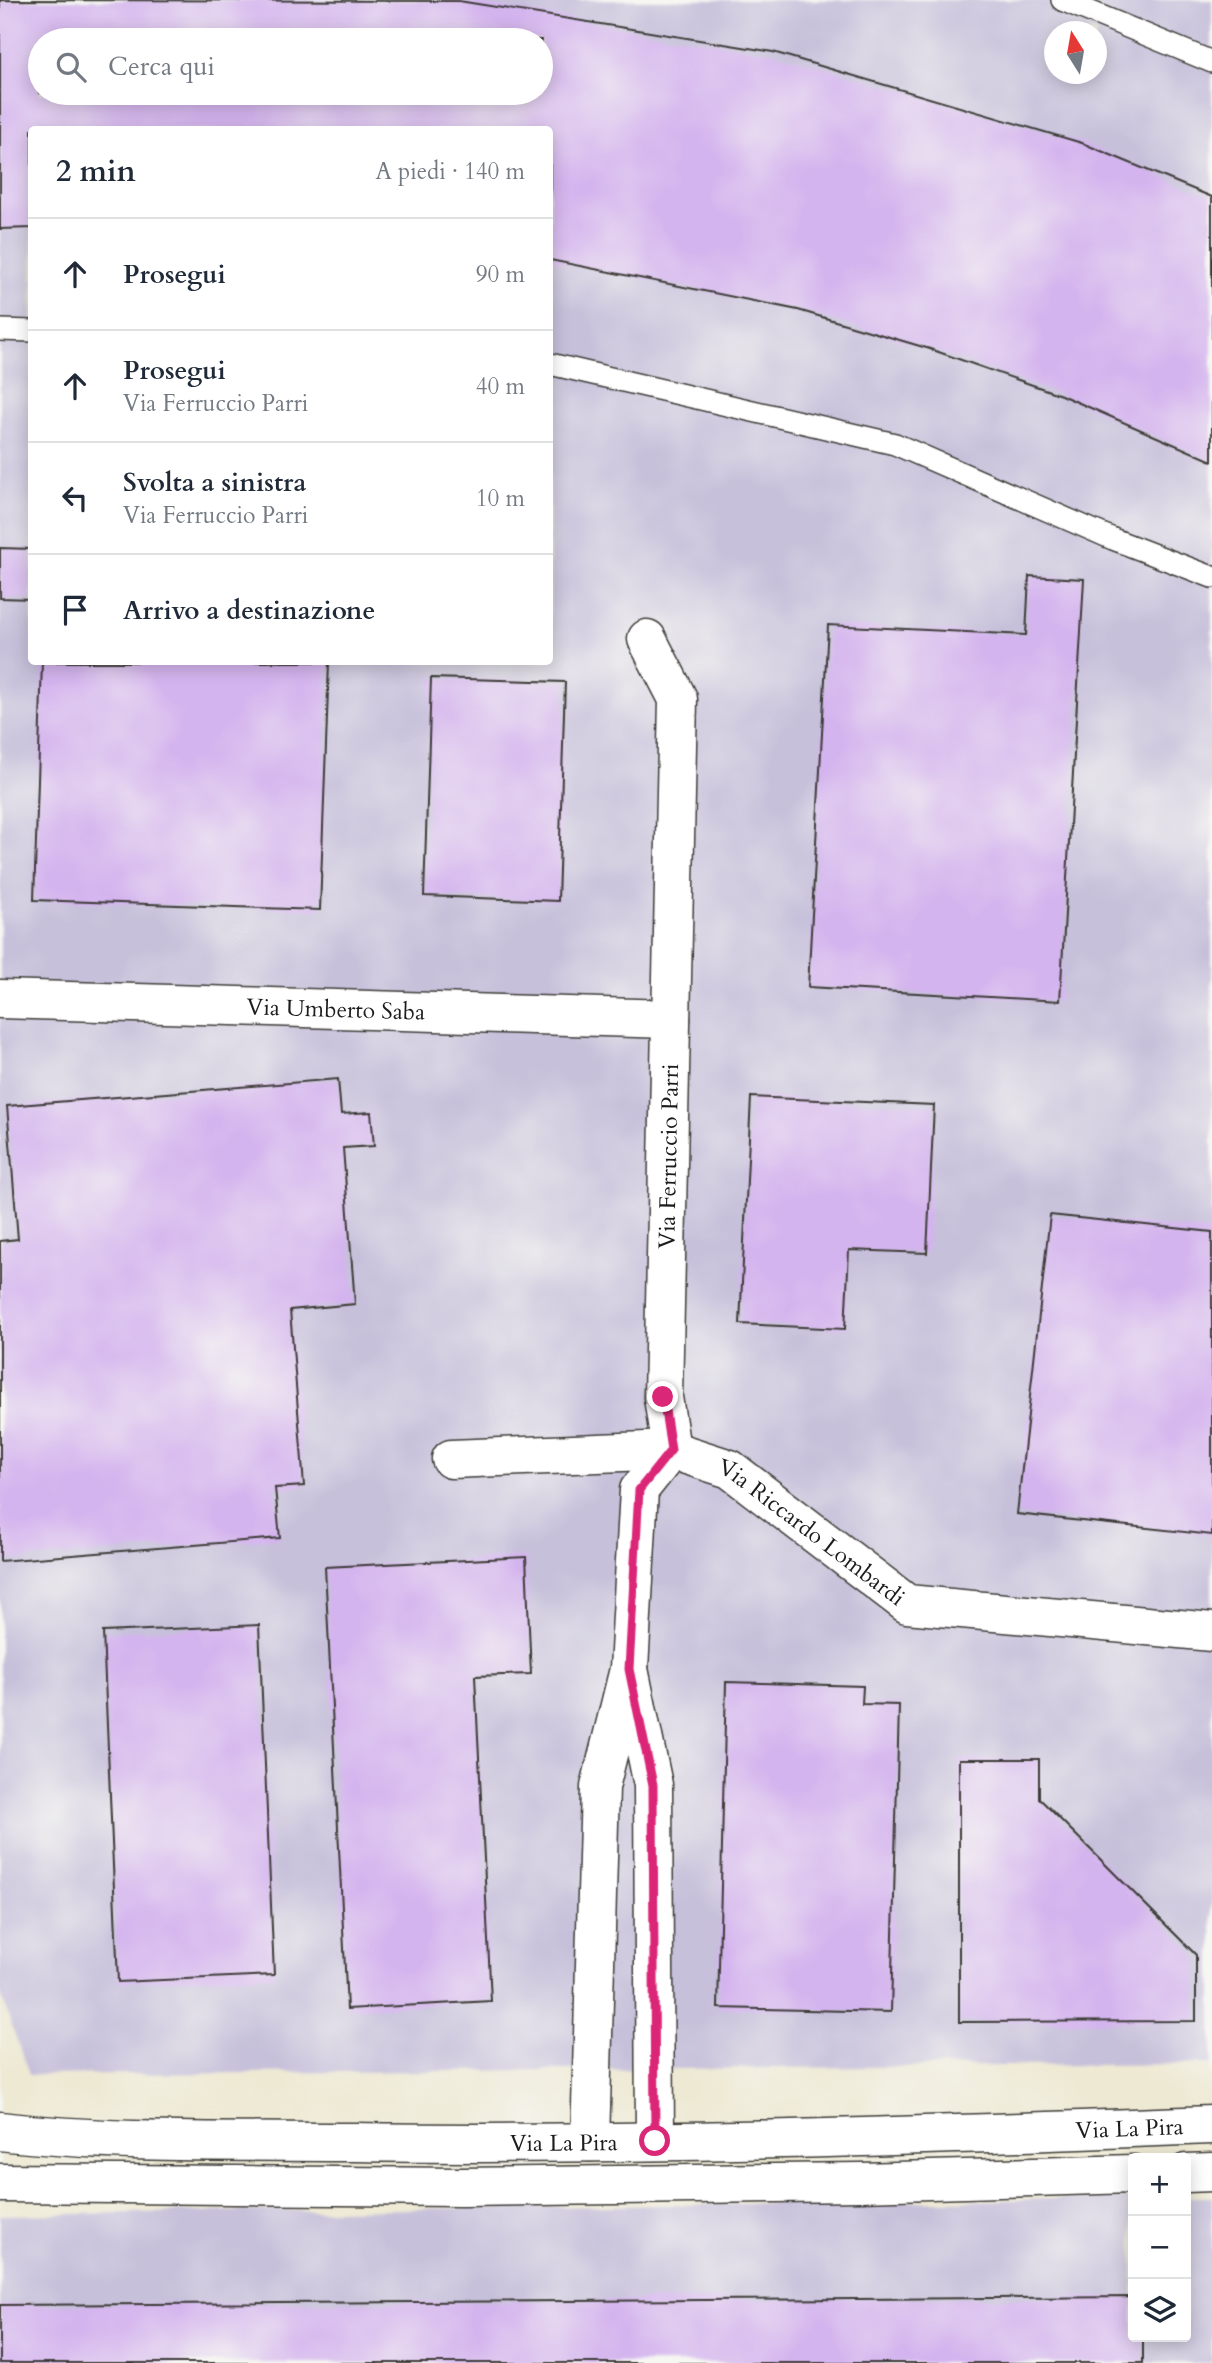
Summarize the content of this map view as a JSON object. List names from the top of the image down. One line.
{"streets":{"street":["Via Umberto Saba","Via Ferruccio Parri","Via Riccardo Lombardi","Via La Pira"]},"crossings":[["Via Umberto Saba","Via Ferruccio Parri"],["Via Ferruccio Parri","Via Riccardo Lombardi"]],"north":"top","page":{"search":"Cerca qui","heading":["2 min","A piedi · 140 m"],"list":[["Prosegui","90 m"],["Prosegui","Via Ferruccio Parri","40 m"],["Svolta a sinistra","Via Ferruccio Parri","10 m"],"Arrivo a destinazione"],"map_buttons":["+","−"]}}
